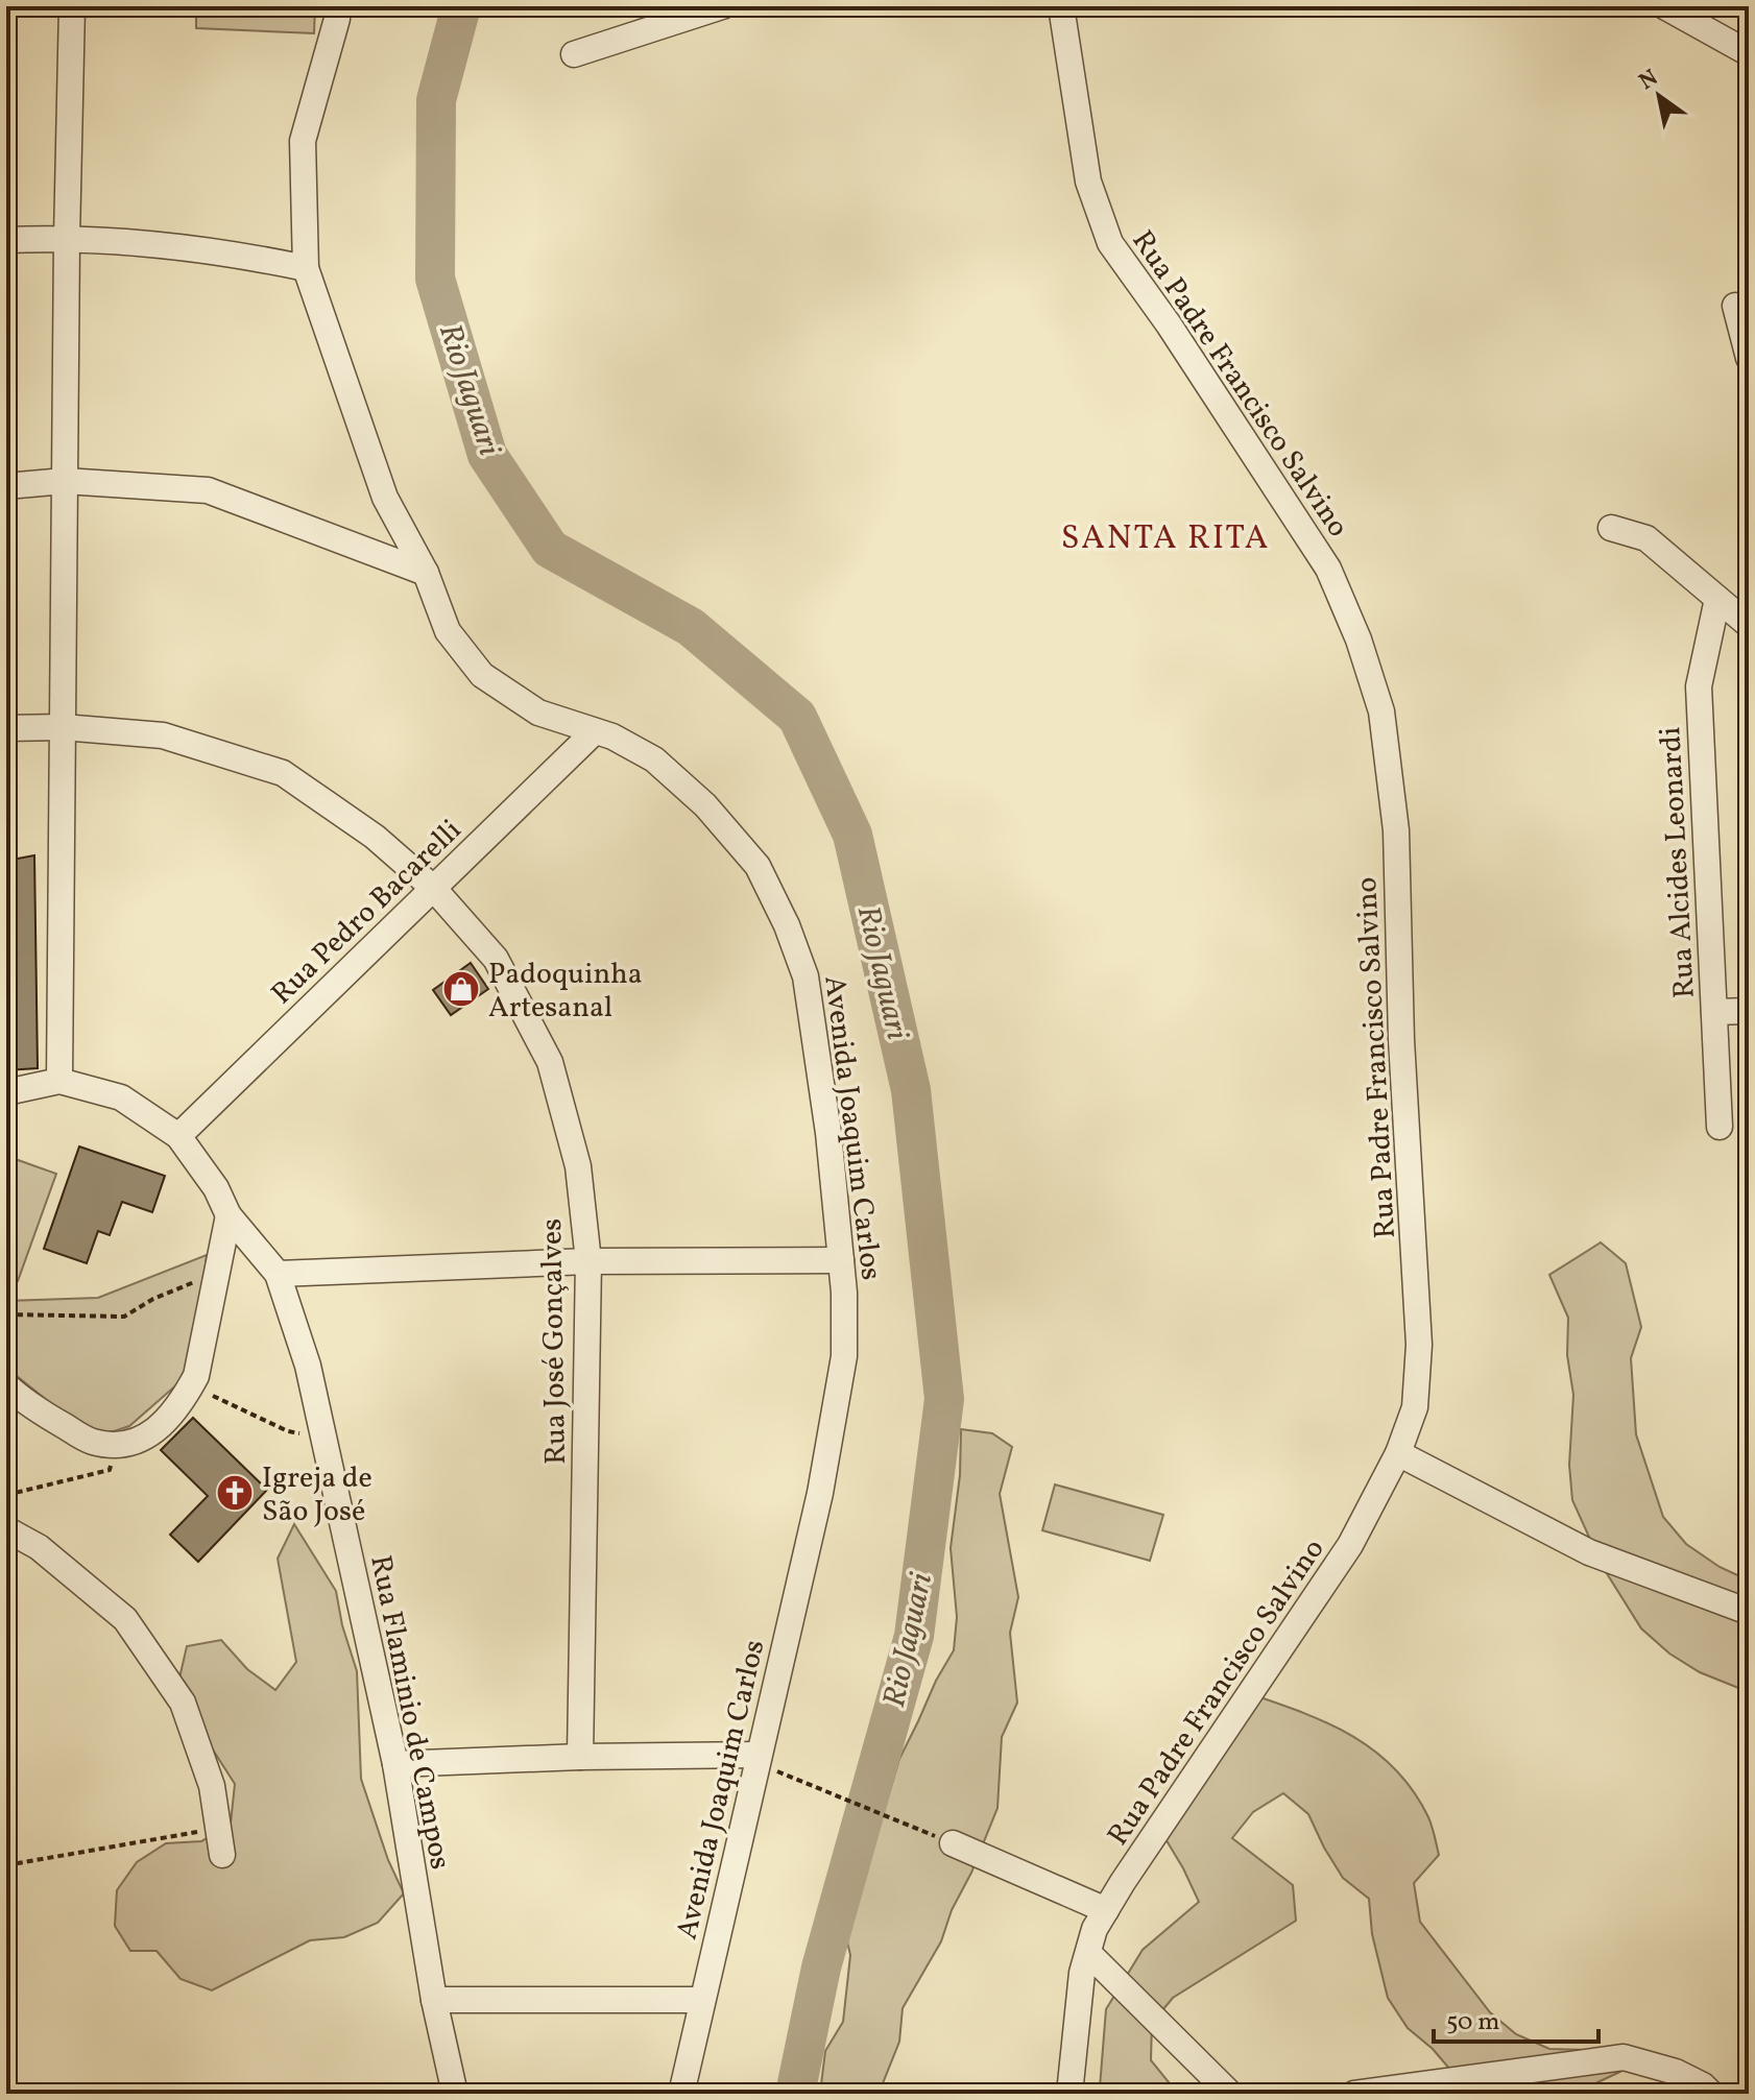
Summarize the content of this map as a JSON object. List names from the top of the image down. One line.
{"streets":{"street":["Rua Padre Francisco Salvino","Rua Alcides Leonardi","Rua Pedro Bacarelli","Avenida Joaquim Carlos","Rua José Gonçalves","Rua Flaminio de Campos"]},"crossings":[["Rua Pedro Bacarelli","Avenida Joaquim Carlos"],["Rua Pedro Bacarelli","Rua José Gonçalves"],["Rua Pedro Bacarelli","Rua Flaminio de Campos"]],"districts":["SANTA RITA"],"water":["Rio Jaguari"],"places":{"shop":["Padoquinha Artesanal"],"church":["Igreja de São José"]},"scale_bar":"50 m","north":"top left"}
